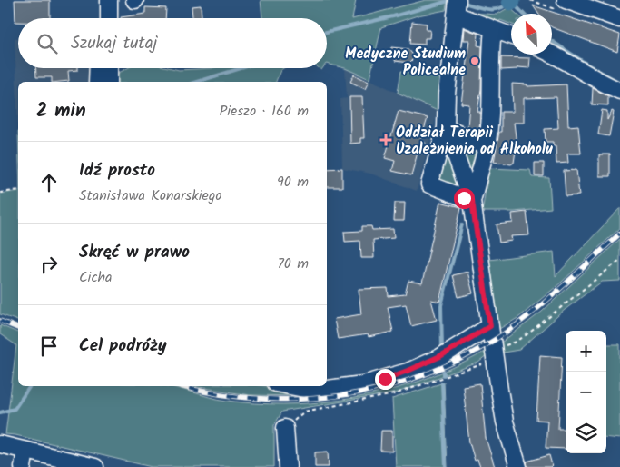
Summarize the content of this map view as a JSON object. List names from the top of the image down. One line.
{"places":{"other":["Medyczne Studium Policealne"],"health":["Oddział Terapii Uzależnienia od Alkoholu"]},"north":"top left","page":{"search":"Szukaj tutaj","heading":["2 min","Pieszo · 160 m"],"list":[["Idź prosto","Stanisława Konarskiego","90 m"],["Skręć w prawo","Cicha","70 m"],"Cel podróży"],"map_buttons":["+","−"]}}
